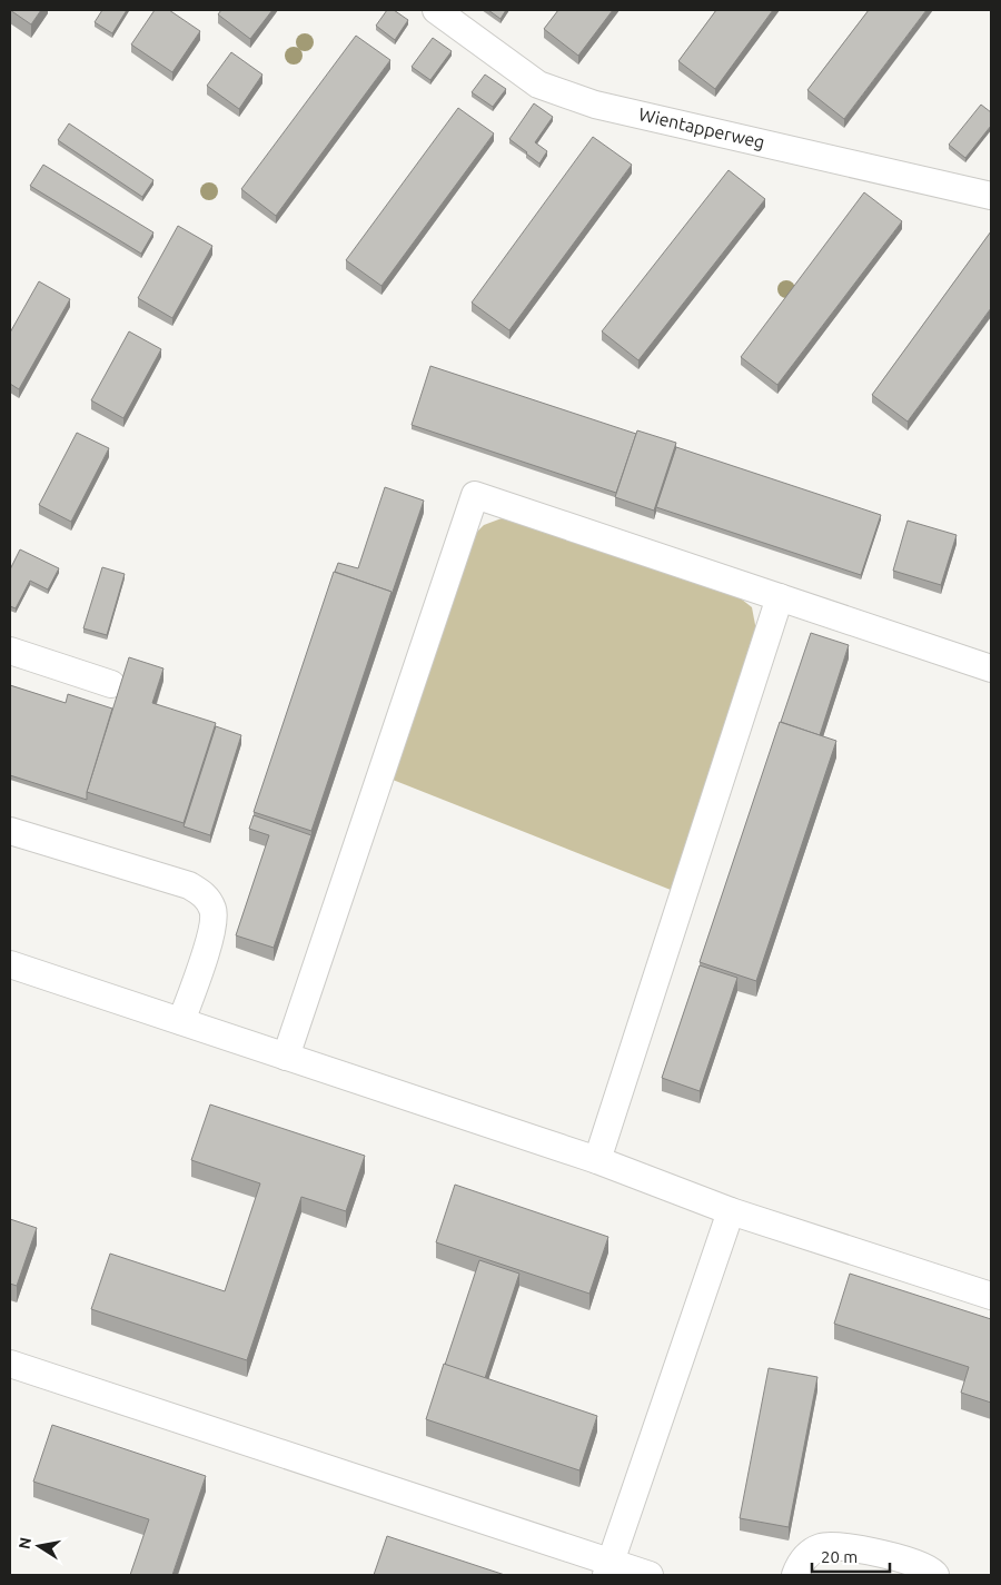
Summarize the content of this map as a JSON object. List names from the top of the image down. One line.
{"streets":{"street":["Wientapperweg"]},"scale_bar":"20 m","north":"left"}
